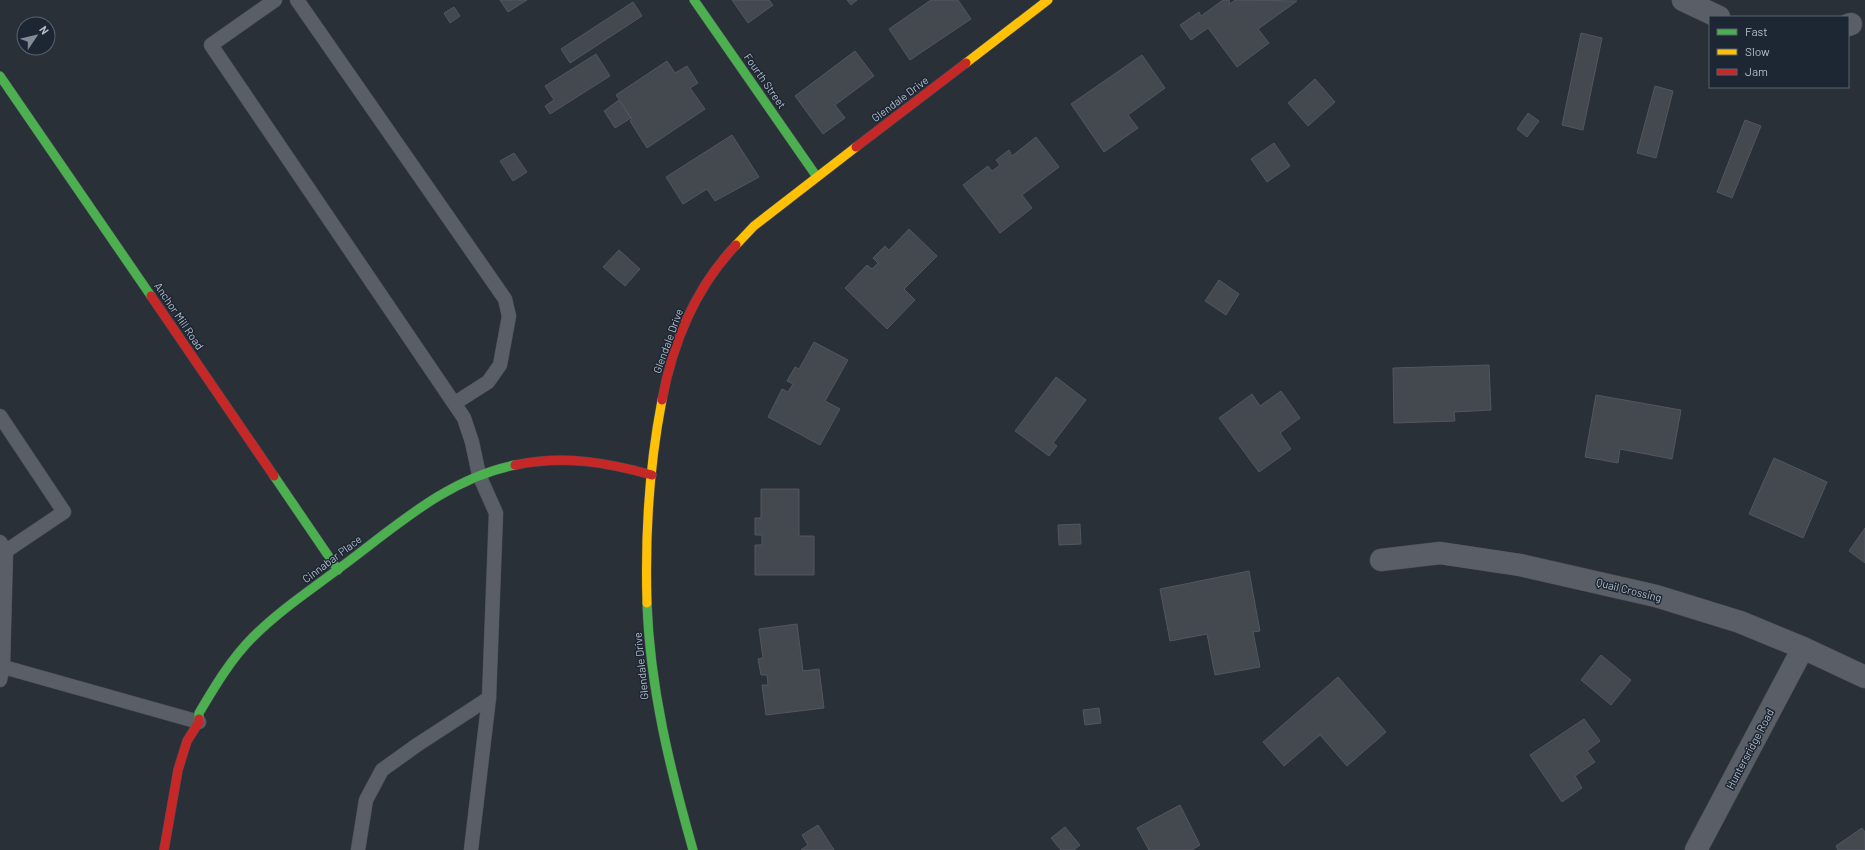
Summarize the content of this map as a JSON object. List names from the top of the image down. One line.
{"streets":{"street":["Fourth Street","Glendale Drive","Anchor Mill Road","Cinnabar Place","Quail Crossing","Huntersridge Road"]},"crossings":[["Fourth Street","Glendale Drive"],["Glendale Drive","Cinnabar Place"],["Anchor Mill Road","Cinnabar Place"],["Quail Crossing","Huntersridge Road"]],"legend":["Fast","Slow","Jam"],"north":"top right"}
